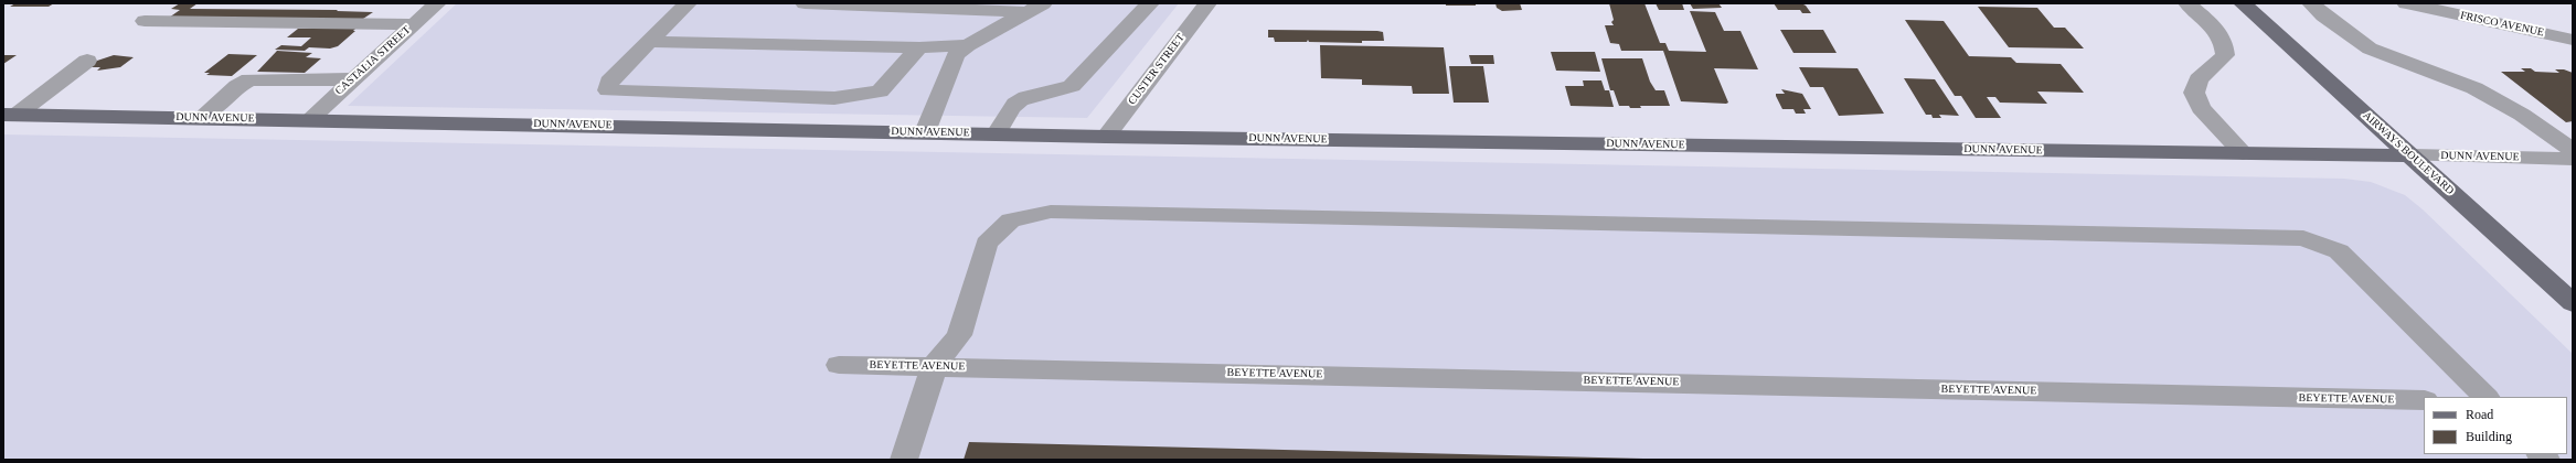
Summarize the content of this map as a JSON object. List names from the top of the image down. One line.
{"streets":{"main road":["DUNN AVENUE","AIRWAYS BOULEVARD"],"street":["FRISCO AVENUE","CASTALIA STREET","CUSTER STREET","BEYETTE AVENUE"]},"crossings":[["CASTALIA STREET","DUNN AVENUE"],["CUSTER STREET","DUNN AVENUE"],["DUNN AVENUE","AIRWAYS BOULEVARD"]],"legend":["Road","Building"]}
